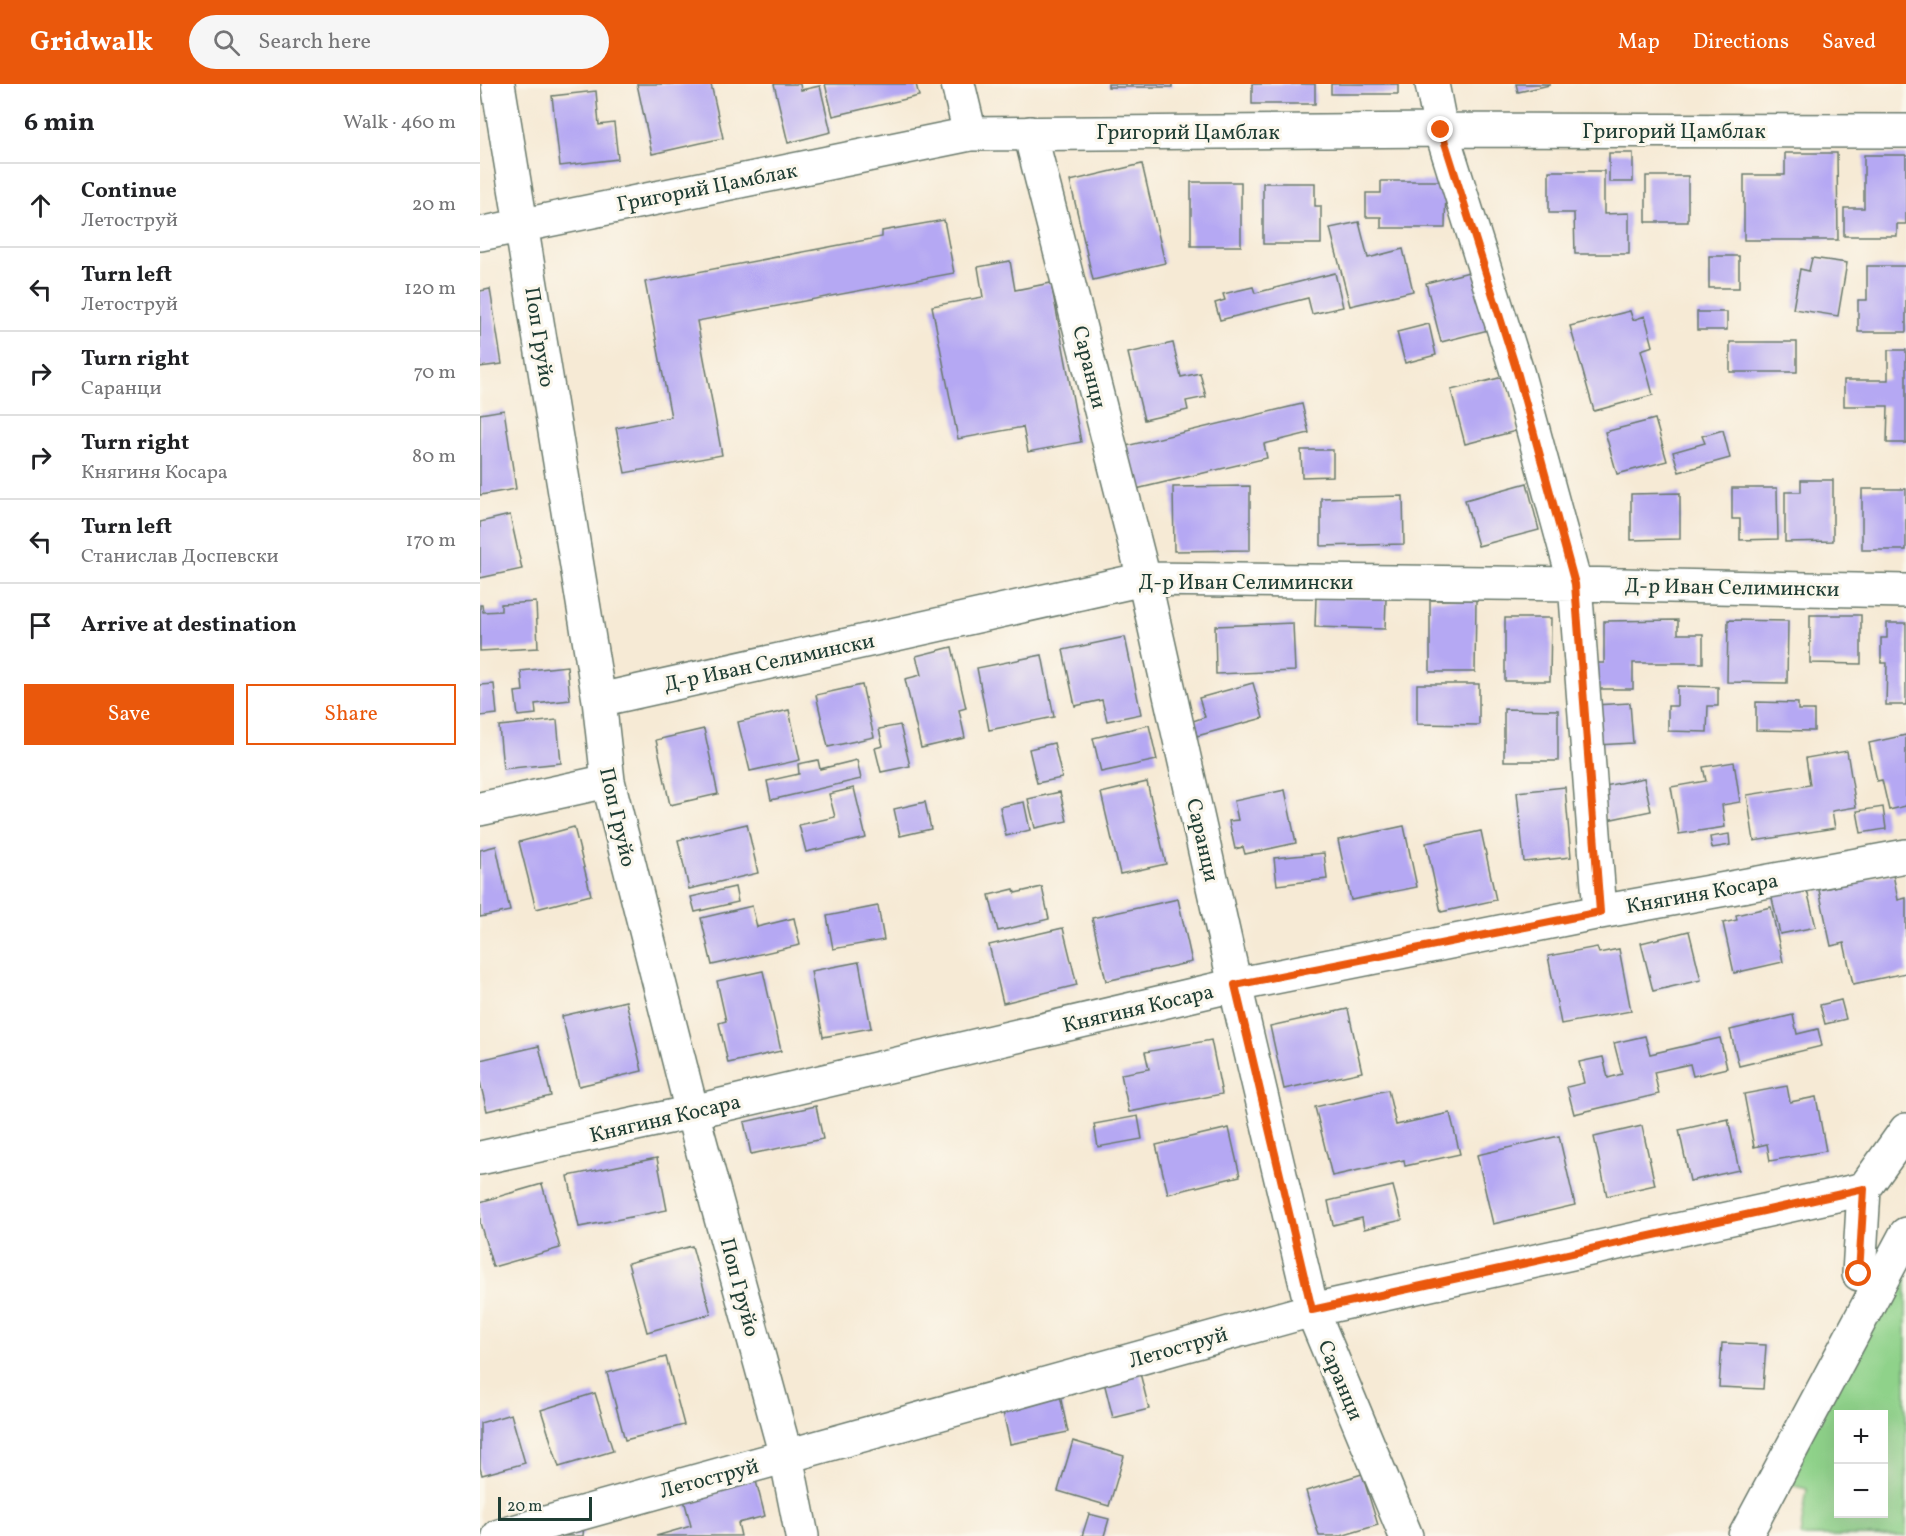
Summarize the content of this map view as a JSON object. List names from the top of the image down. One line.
{"streets":{"street":["Григорий Цамблак","Поп Груйо","Саранци","Д-р Иван Селимински","Княгиня Косара","Летоструй"]},"crossings":[["Григорий Цамблак","Поп Груйо"],["Григорий Цамблак","Саранци"],["Поп Груйо","Д-р Иван Селимински"],["Поп Груйо","Княгиня Косара"],["Поп Груйо","Летоструй"],["Саранци","Д-р Иван Селимински"],["Саранци","Княгиня Косара"],["Саранци","Летоструй"]],"scale_bar":"20 m","page":{"header":"Gridwalk","search":"Search here","nav":["Map","Directions","Saved"],"heading":["6 min","Walk · 460 m"],"list":[["Continue","Летоструй","20 m"],["Turn left","Летоструй","120 m"],["Turn right","Саранци","70 m"],["Turn right","Княгиня Косара","80 m"],["Turn left","Станислав Доспевски","170 m"],"Arrive at destination"],"buttons":["Save","Share"],"map_buttons":["+","−"],"scale":"20 m"}}
